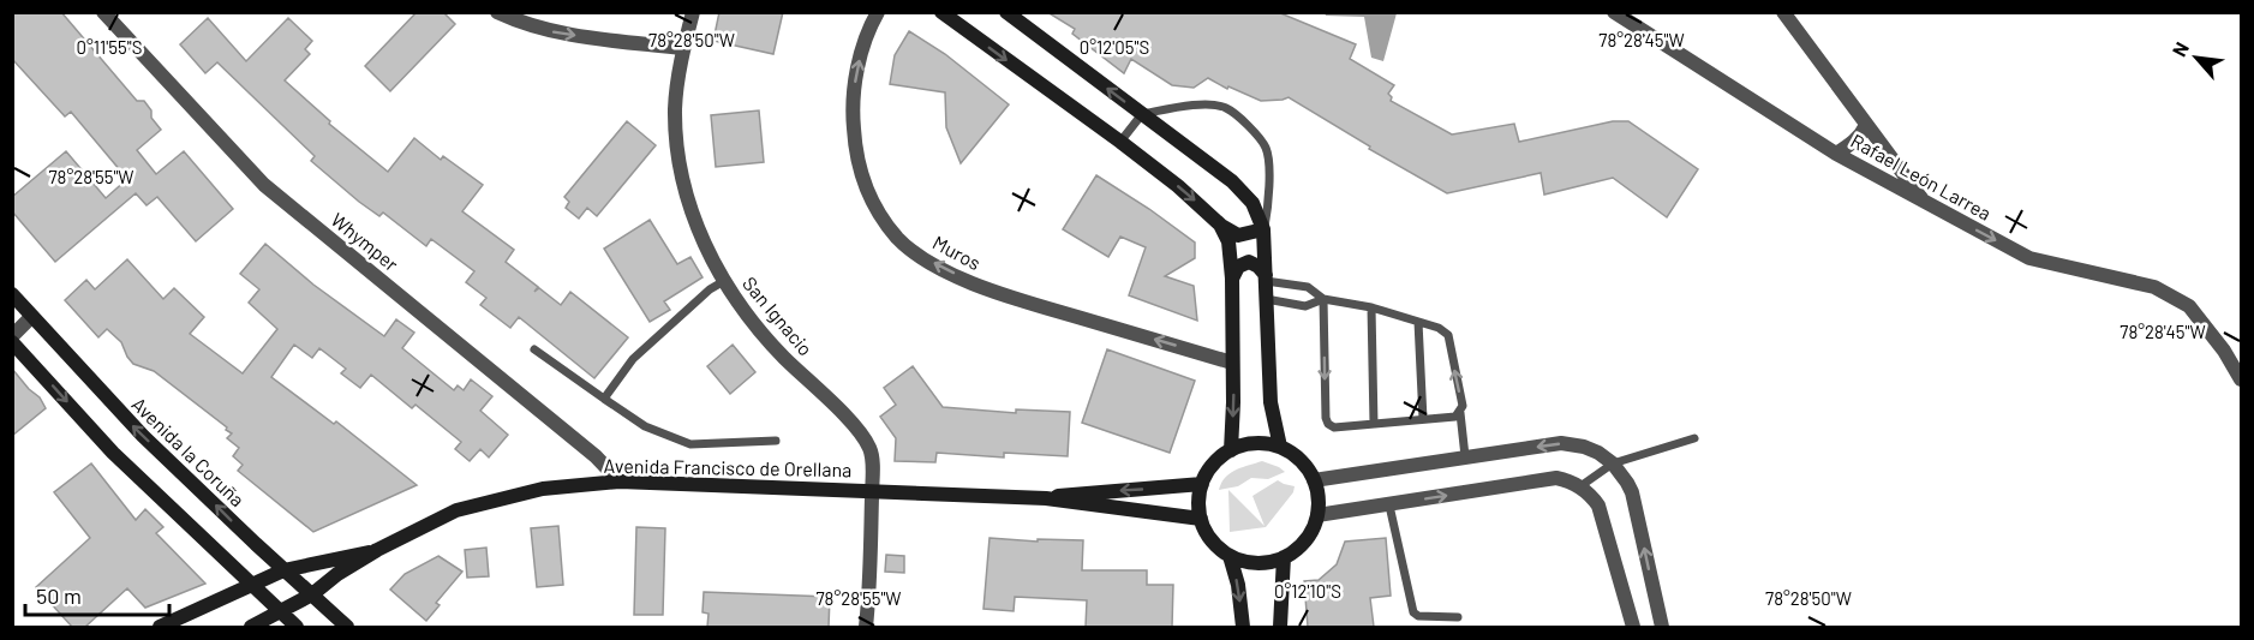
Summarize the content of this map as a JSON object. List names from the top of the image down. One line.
{"streets":{"main road":["Avenida la Coruña","Avenida Francisco de Orellana"],"street":["Rafael León Larrea","Whymper","Muros","San Ignacio"]},"crossings":[["Whymper","Avenida Francisco de Orellana"],["San Ignacio","Avenida Francisco de Orellana"],["Avenida la Coruña","Avenida Francisco de Orellana"]],"one_way":["Rafael León Larrea","Muros"],"scale_bar":"50 m","north":"top left","coordinates":["78°28'50\"W","78°28'45\"W","0°11'55\"S","0°12'05\"S","78°28'55\"W","0°12'10\"S"]}
